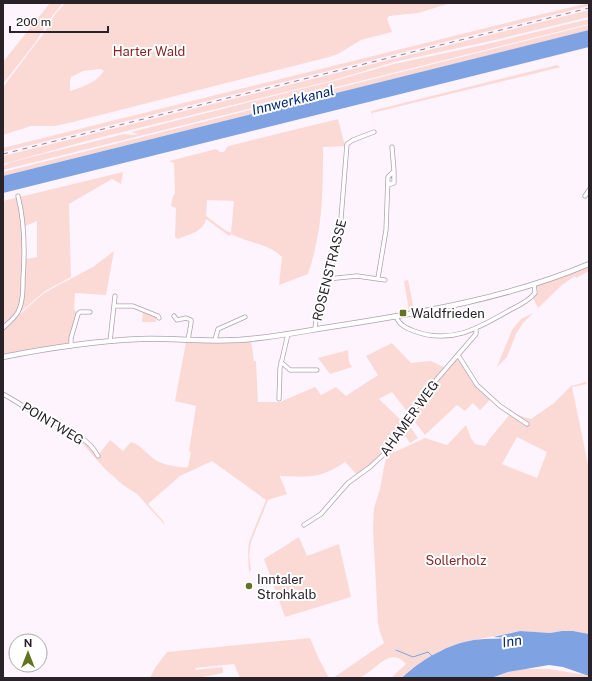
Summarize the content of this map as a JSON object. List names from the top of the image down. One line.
{"streets":{"street":["ROSENSTRASSE","AHAMER WEG","POINTWEG"]},"water":["Innwerkkanal","Inn"],"parks":["Harter Wald","Sollerholz"],"places":{"transit":["Waldfrieden"],"other":["Inntaler Strohkalb"]},"scale_bar":"200 m","north":"top"}
